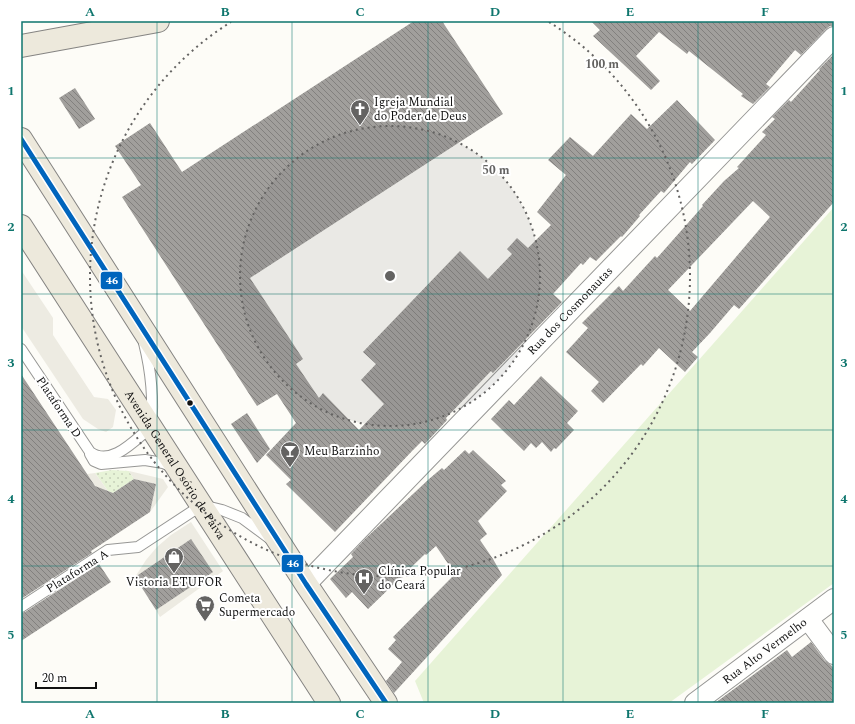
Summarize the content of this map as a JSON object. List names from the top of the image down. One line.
{"streets":{"main road":["Avenida General Osório de Paiva"],"street":["Rua dos Cosmonautas","Rua Alto Vermelho"],"lane":["Plataforma D","Plataforma A"]},"crossings":[["Avenida General Osório de Paiva","Plataforma A"]],"places":{"church":["Igreja Mundial do Poder de Deus"],"bar":["Meu Barzinho"],"shop":["Vistoria ETUFOR"],"hospital":["Clínica Popular do Ceará"],"supermarket":["Cometa Supermercado"]},"lines":["transit line 46"],"scale_bar":"20 m","grid":{"columns":["A","B","C","D","E","F"],"rows":["1","2","3","4","5"]},"rings":["100 m","50 m"]}
